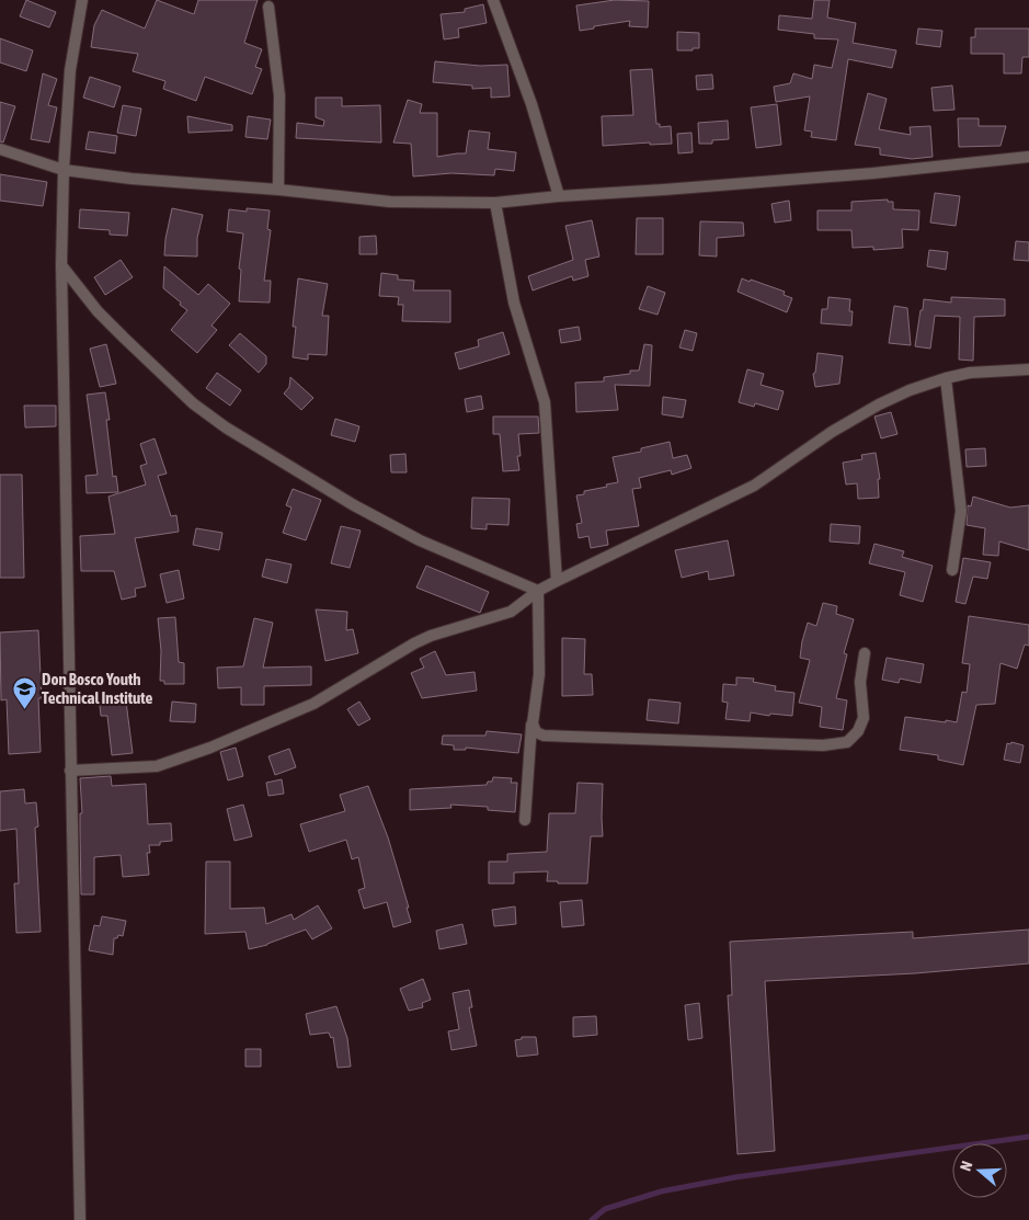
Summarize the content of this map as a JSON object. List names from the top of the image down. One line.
{"places":{"school or university":["Don Bosco Youth Technical Institute"]},"north":"left"}
